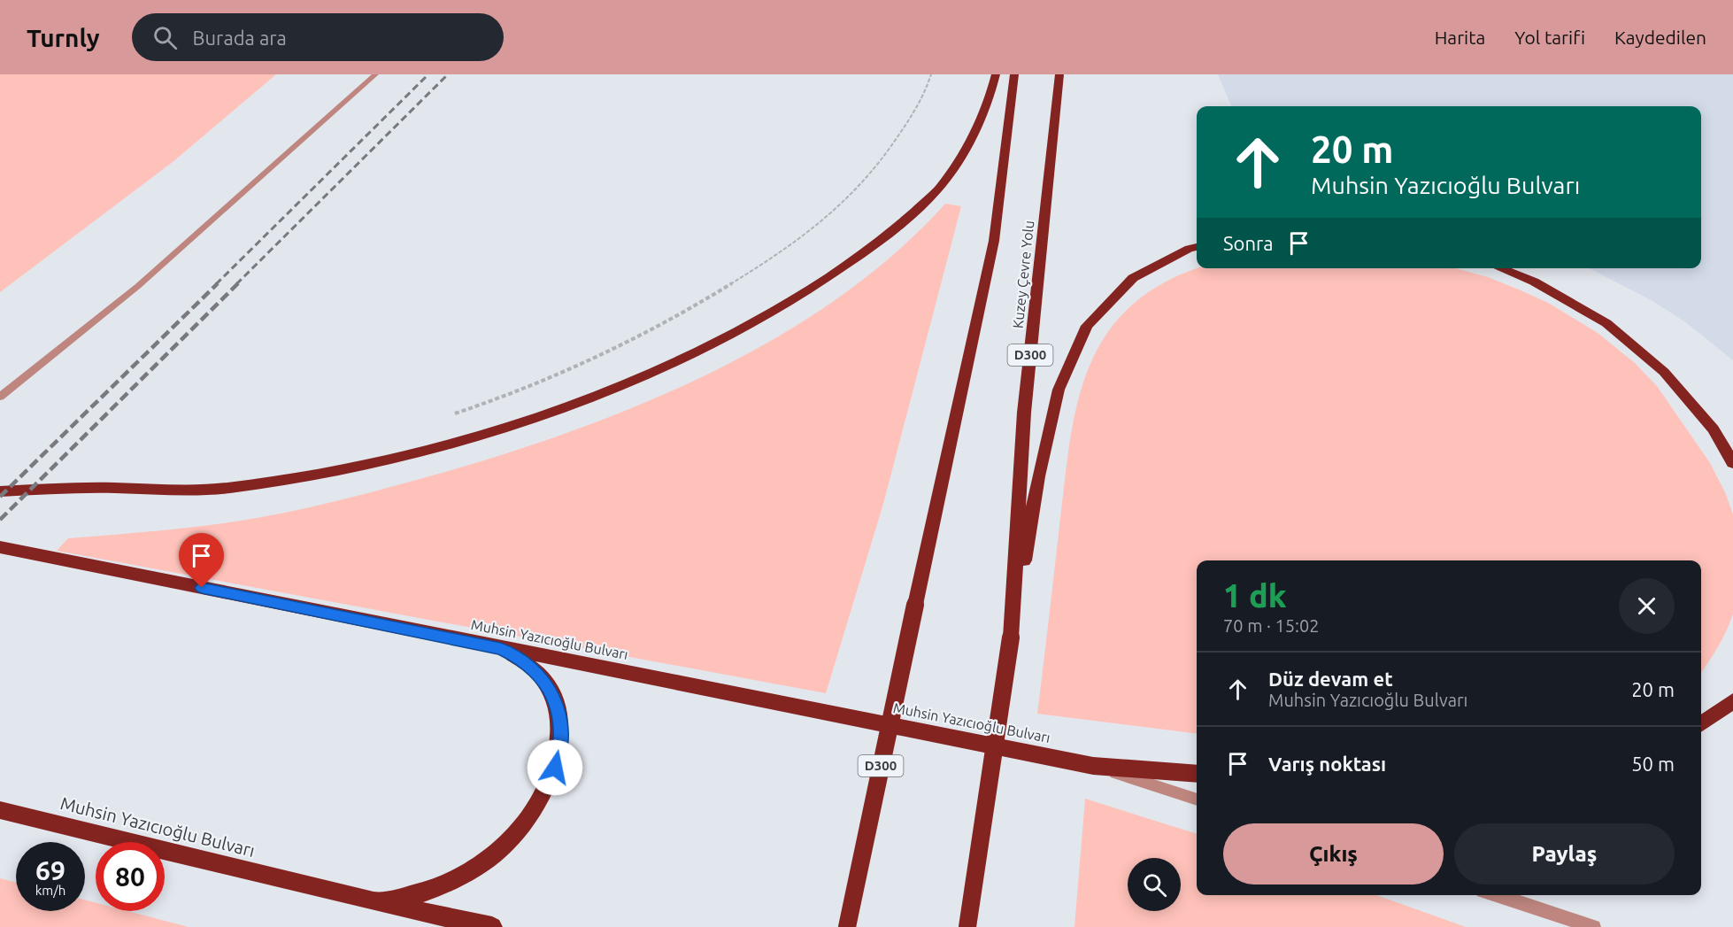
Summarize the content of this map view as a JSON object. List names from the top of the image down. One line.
{"streets":{"highway":["Kuzey Çevre Yolu","D300","Muhsin Yazıcıoğlu Bulvarı"]},"crossings":[["Kuzey Çevre Yolu","D300"]],"page":{"header":"Turnly","search":"Burada ara","nav":["Harita","Yol tarifi","Kaydedilen"],"turn":["20 m","Muhsin Yazıcıoğlu Bulvarı"],"then":"Sonra","heading":["1 dk","70 m · 15:02"],"list":[{"name":"Düz devam et","note":"Muhsin Yazıcıoğlu Bulvarı","value":"20 m"},{"name":"Varış noktası","value":"50 m"}],"buttons":["Çıkış","Paylaş"],"speed":"69 km/h","limit":"80"}}
